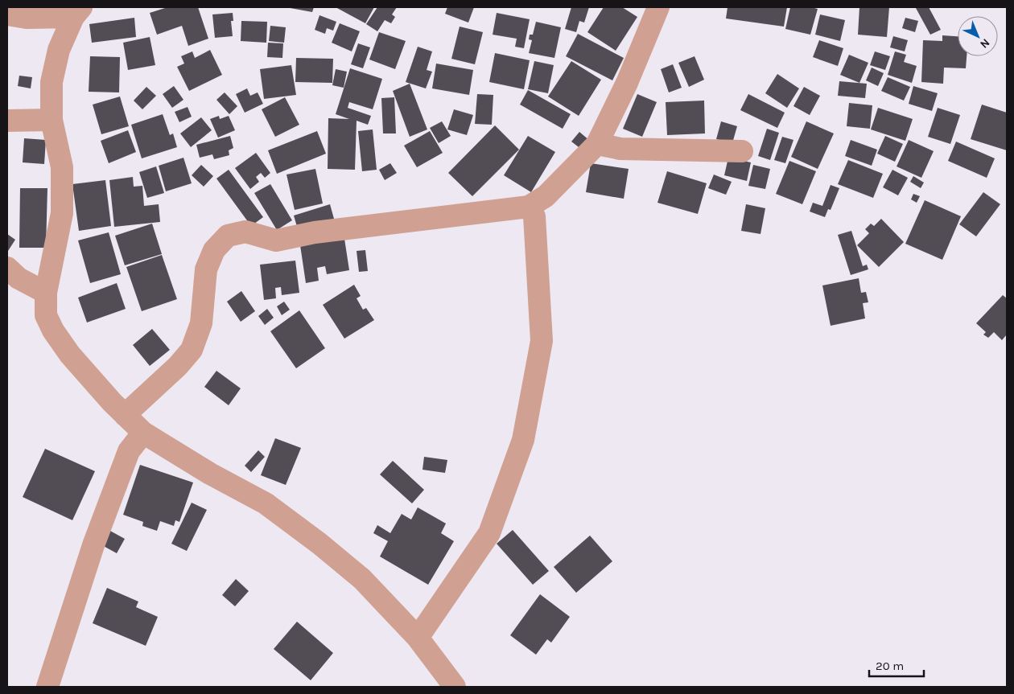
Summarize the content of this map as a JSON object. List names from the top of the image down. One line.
{"scale_bar":"20 m","north":"bottom right"}
